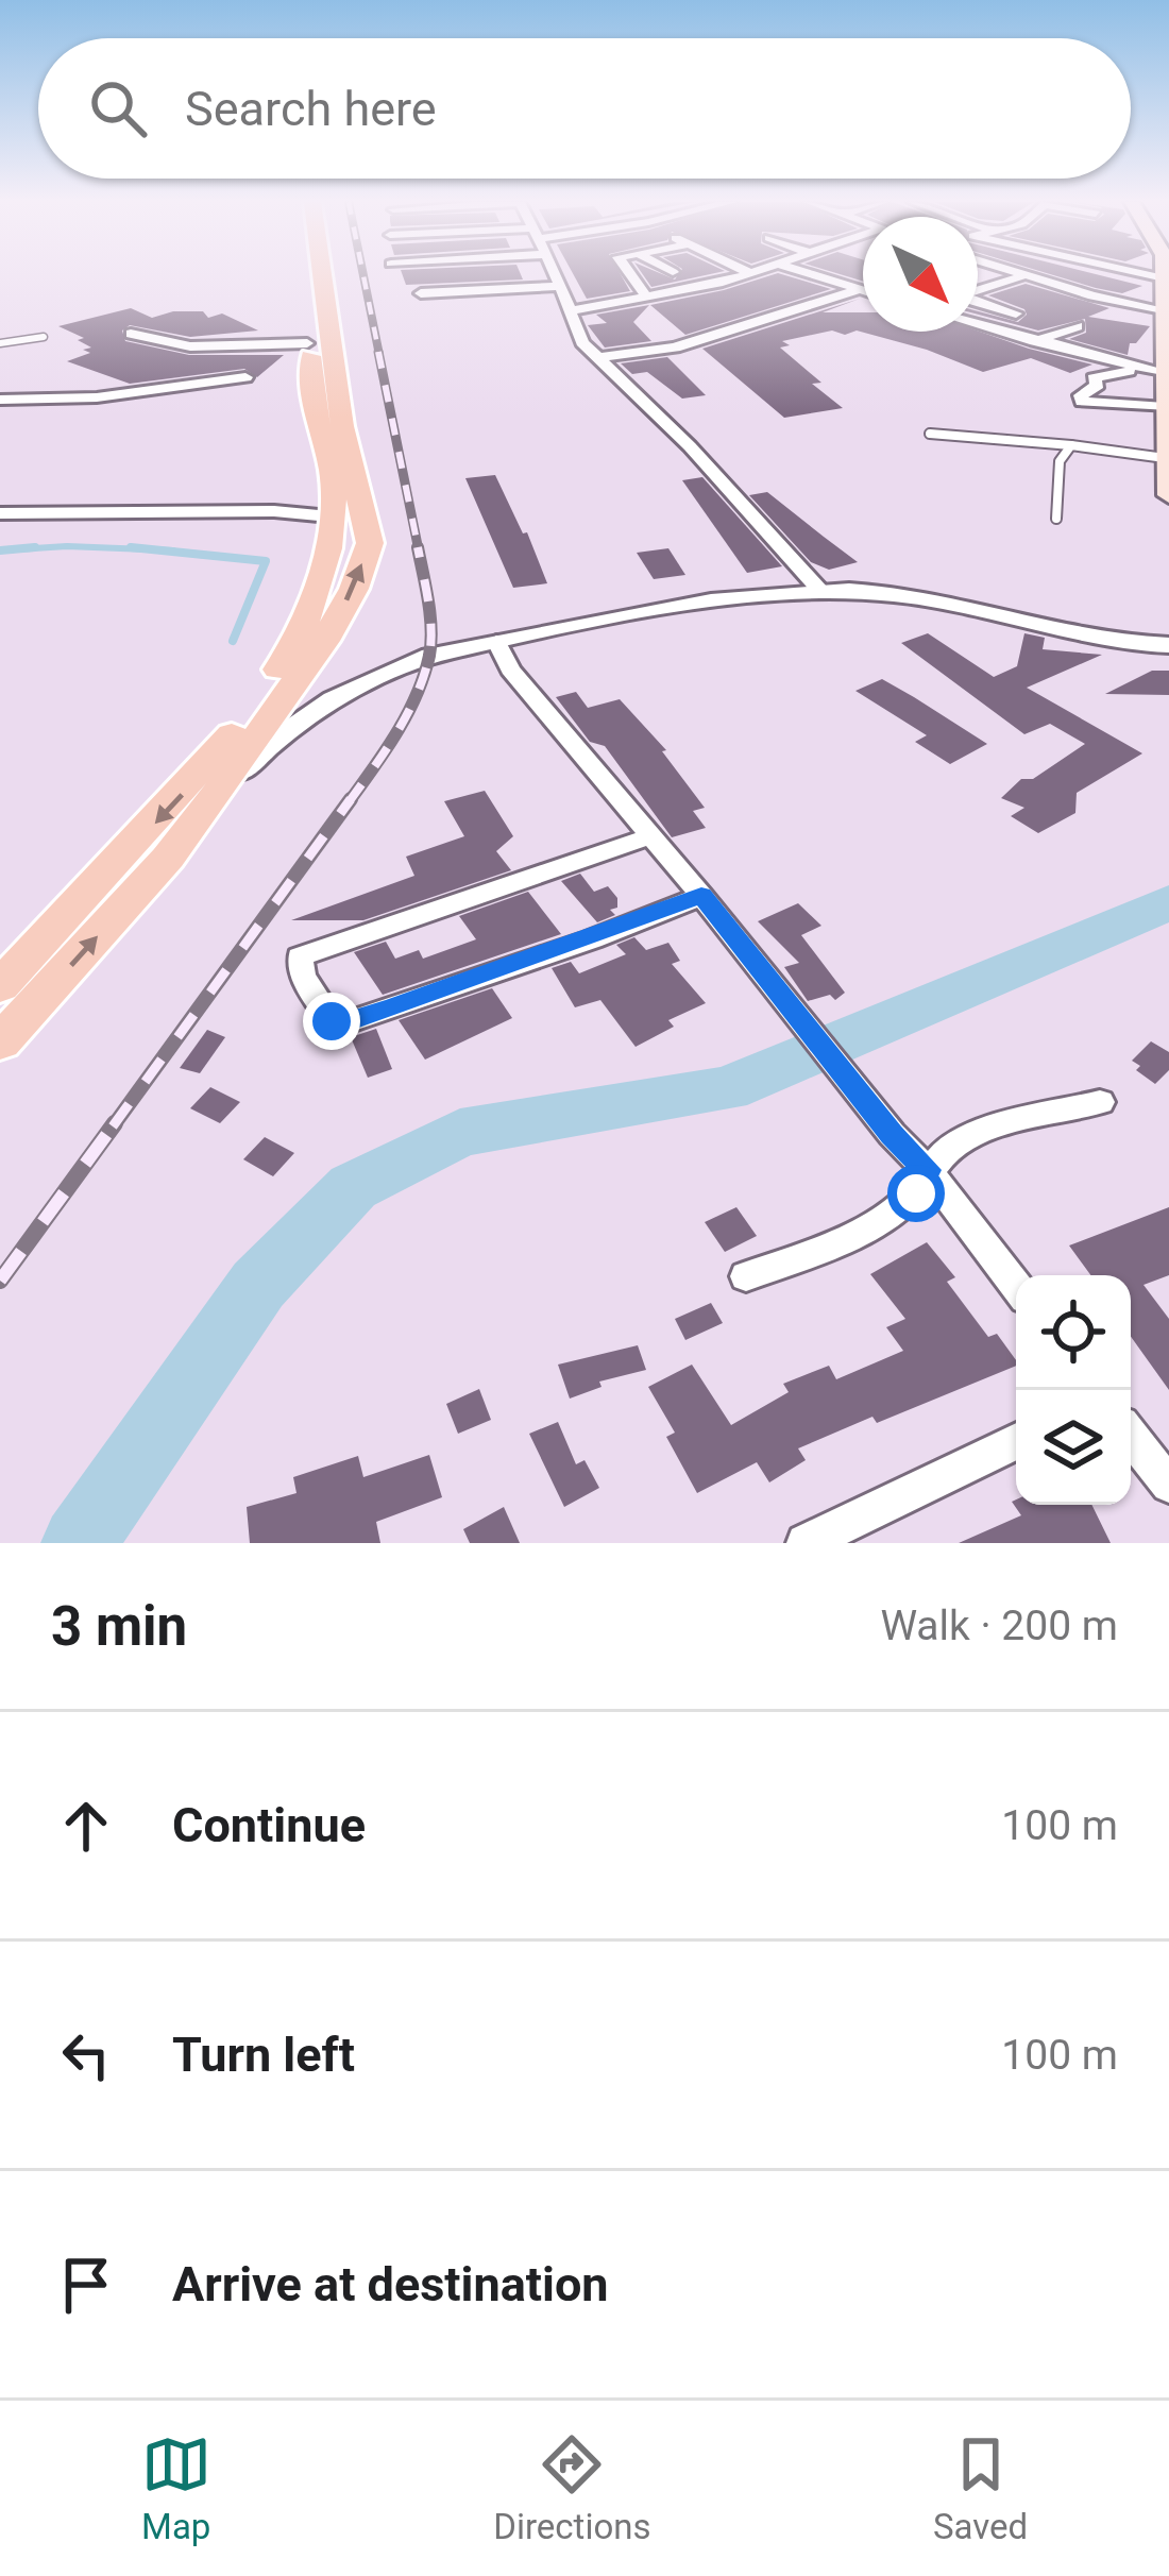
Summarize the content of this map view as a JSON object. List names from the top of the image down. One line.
{"north":"bottom right","page":{"search":"Search here","heading":["3 min","Walk · 200 m"],"list":[["Continue","100 m"],["Turn left","100 m"],"Arrive at destination"],"nav":["Map","Directions","Saved"]}}
